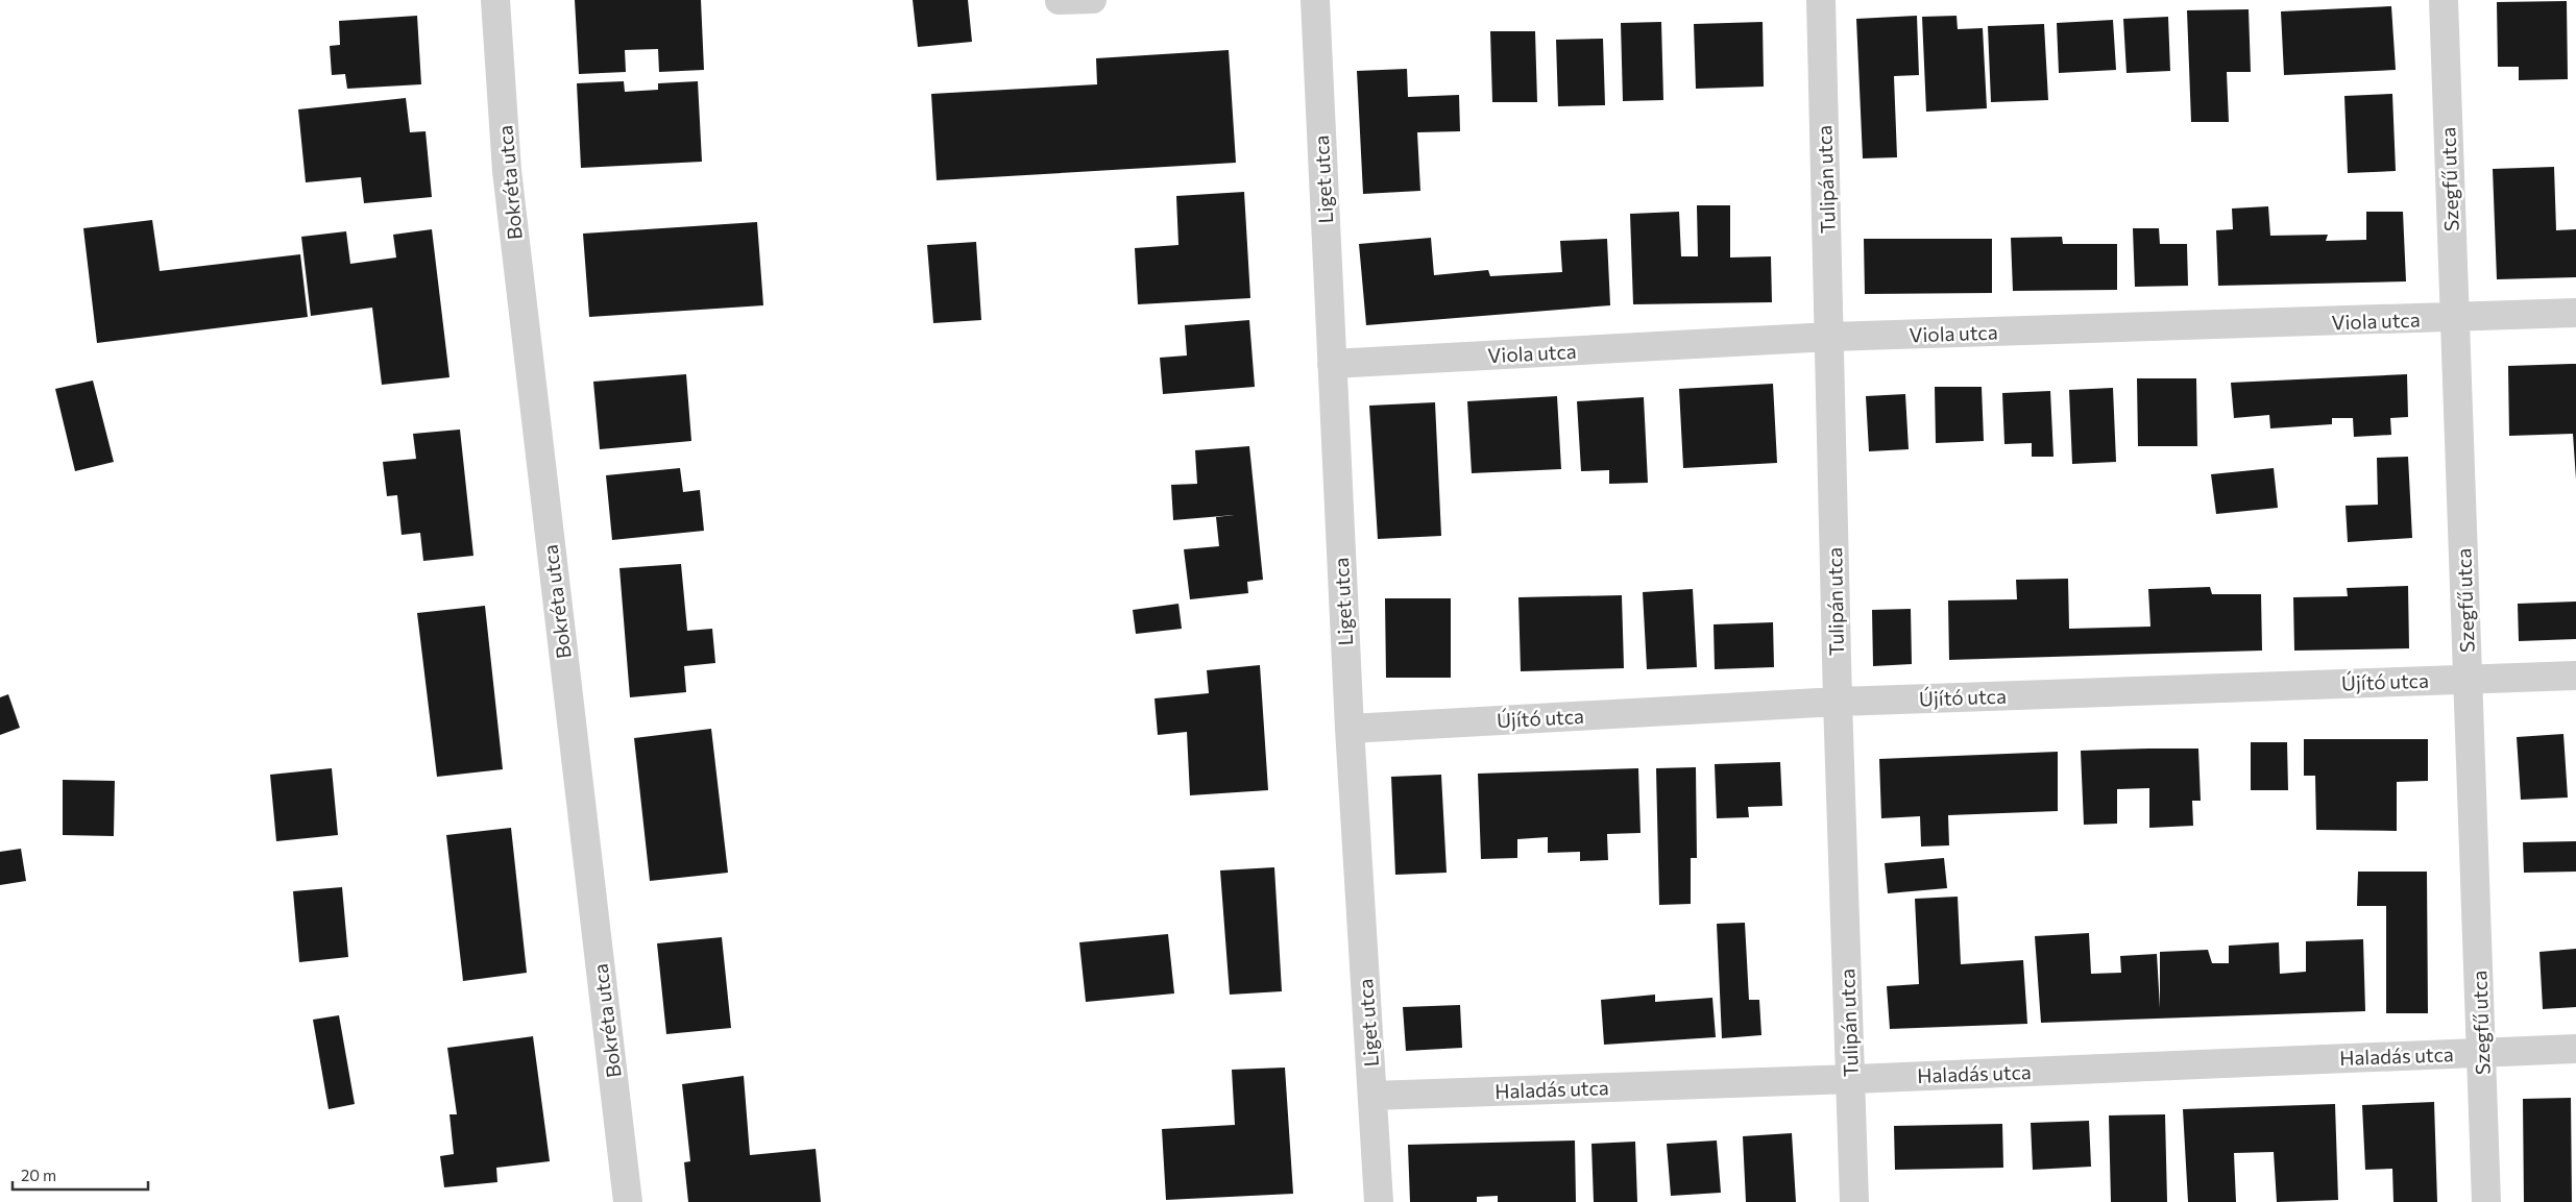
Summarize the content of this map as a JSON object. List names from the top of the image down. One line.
{"streets":{"street":["Liget utca","Tulipán utca","Szegfű utca","Bokréta utca","Viola utca","Újító utca","Haladás utca"]},"crossings":[["Liget utca","Viola utca"],["Liget utca","Újító utca"],["Liget utca","Haladás utca"],["Tulipán utca","Viola utca"],["Tulipán utca","Újító utca"],["Tulipán utca","Haladás utca"],["Szegfű utca","Viola utca"],["Szegfű utca","Újító utca"],["Szegfű utca","Haladás utca"]],"scale_bar":"20 m"}
